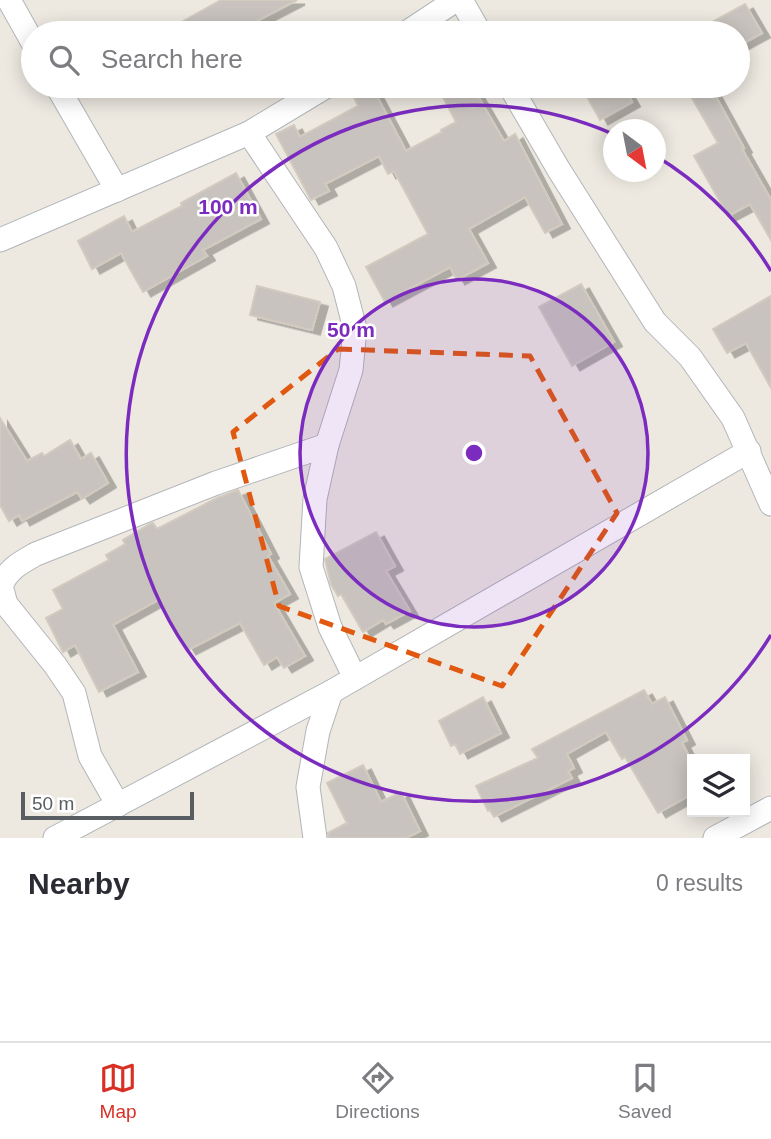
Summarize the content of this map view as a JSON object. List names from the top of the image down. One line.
{"scale_bar":"50 m","north":"bottom right","page":{"search":"Search here","scale":"50 m","heading":["Nearby","0 results"],"nav":["Map","Directions","Saved"]},"rings":["100 m","50 m"]}
